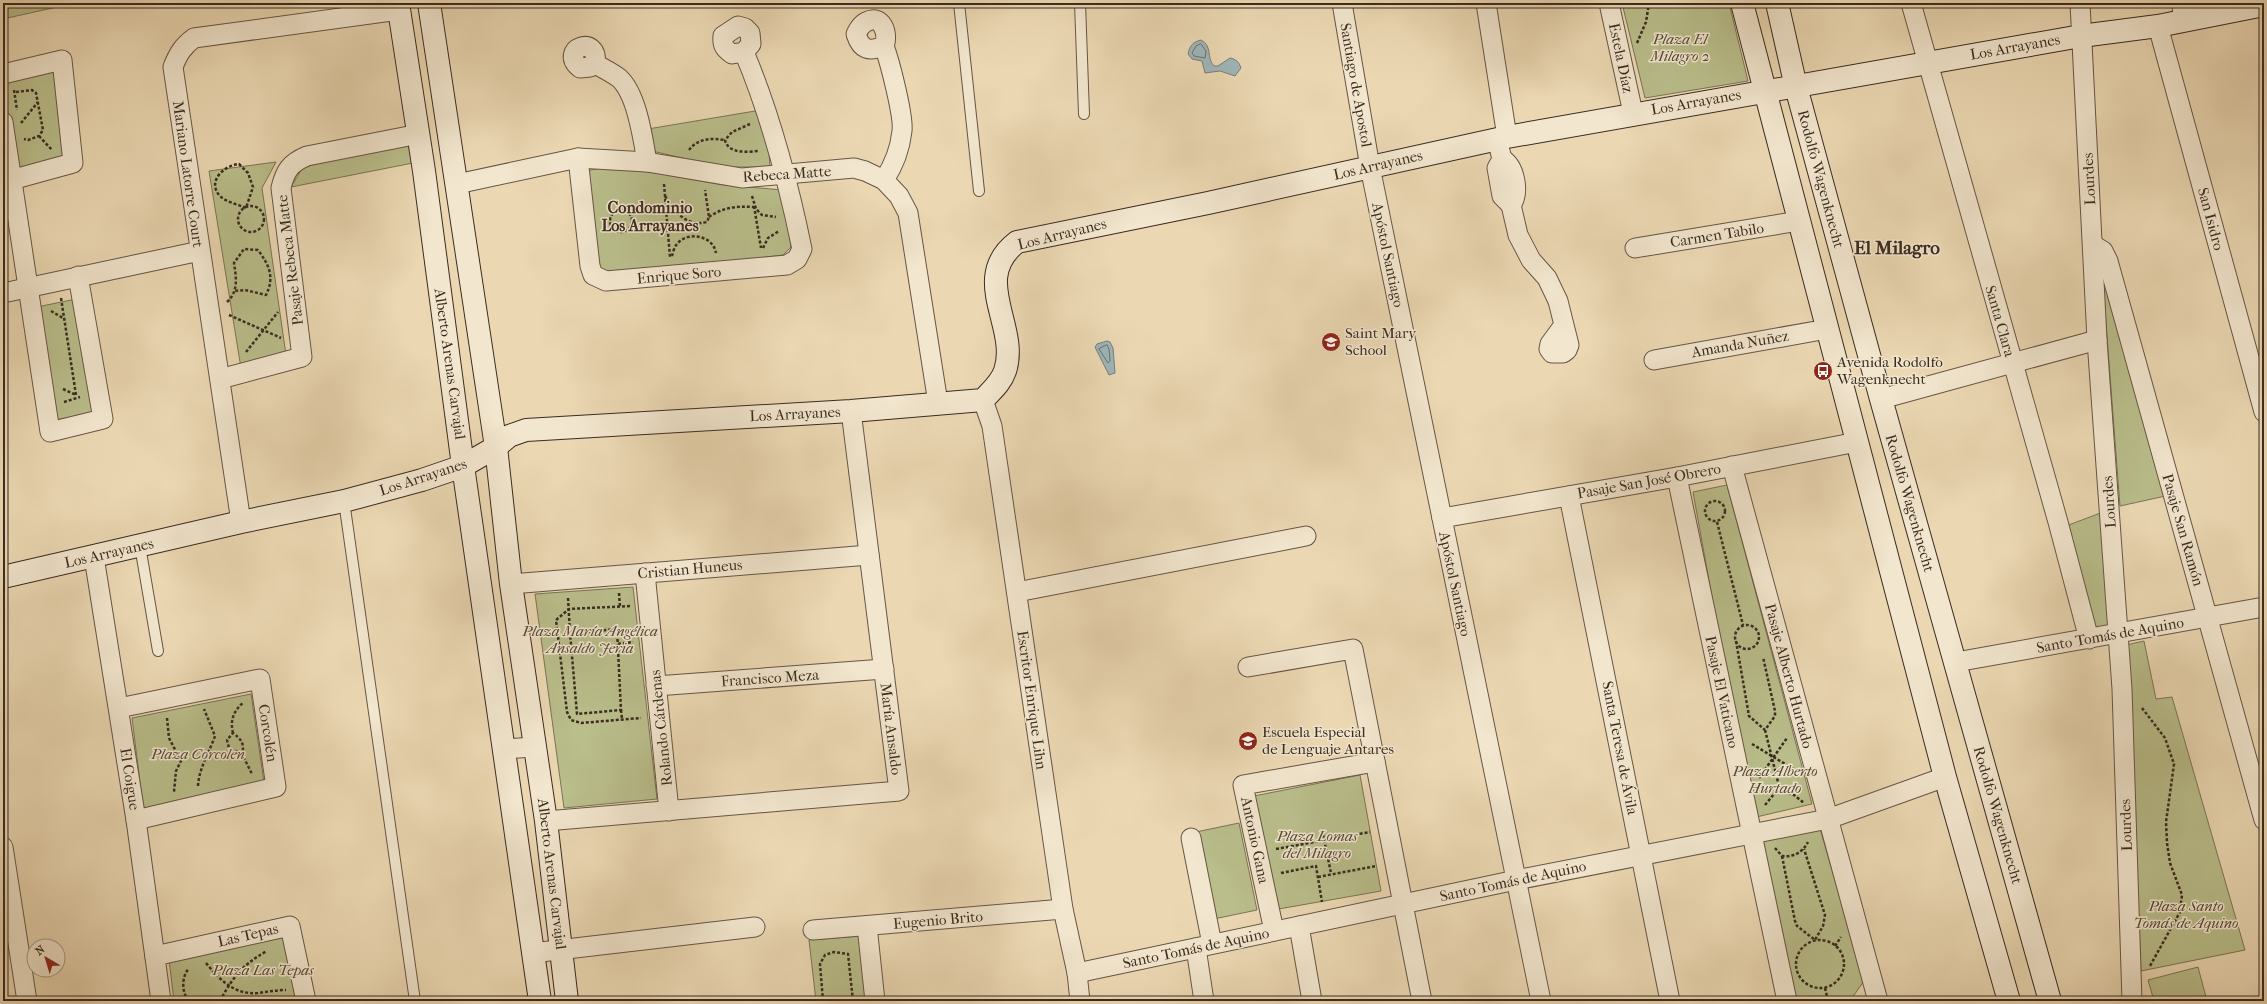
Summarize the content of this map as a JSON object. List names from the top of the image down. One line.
{"streets":{"street":["Los Arrayanes","Estela Díaz","Santiago de Apostol","Mariano Latorre Court","Rebeca Matte","Rodolfo Wagenknecht","Lourdes","San Isidro","Carmen Tabilo","Apóstol Santiago","Pasaje Rebeca Matte","Enrique Soro","Santa Clara","Amanda Nuñez","Alberto Arenas Carvajal","Pasaje San José Obrero","Pasaje San Ramón","Cristian Huneus","Santo Tomás de Aquino","Pasaje Alberto Hurtado","Francisco Meza","Pasaje El Vaticano","Escritor Enrique Lihn","Rolando Cárdenas","María Ansaldo","Corcolén","Santa Teresa de Ávila","El Coigue","Antonio Gana","Eugenio Brito","Las Tepas"]},"crossings":[["Los Arrayanes","Estela Díaz"],["Los Arrayanes","Santiago de Apostol"],["Los Arrayanes","Mariano Latorre Court"],["Los Arrayanes","Rebeca Matte"],["Los Arrayanes","Rodolfo Wagenknecht"],["Los Arrayanes","Lourdes"],["Los Arrayanes","San Isidro"],["Los Arrayanes","Apóstol Santiago"],["Los Arrayanes","Santa Clara"],["Los Arrayanes","Alberto Arenas Carvajal"],["Los Arrayanes","Escritor Enrique Lihn"],["Los Arrayanes","María Ansaldo"],["Los Arrayanes","El Coigue"],["Santiago de Apostol","Apóstol Santiago"],["Mariano Latorre Court","Pasaje Rebeca Matte"],["Mariano Latorre Court","Alberto Arenas Carvajal"],["Rebeca Matte","Enrique Soro"],["Rebeca Matte","Alberto Arenas Carvajal"],["Rodolfo Wagenknecht","Santo Tomás de Aquino"],["Lourdes","Pasaje San Ramón"],["Lourdes","Santo Tomás de Aquino"],["Apóstol Santiago","Pasaje San José Obrero"],["Apóstol Santiago","Santo Tomás de Aquino"],["Pasaje Rebeca Matte","Alberto Arenas Carvajal"],["Santa Clara","Santo Tomás de Aquino"],["Alberto Arenas Carvajal","Cristian Huneus"],["Alberto Arenas Carvajal","María Ansaldo"],["Pasaje San José Obrero","Pasaje Alberto Hurtado"],["Pasaje San José Obrero","Pasaje El Vaticano"],["Pasaje San José Obrero","Santa Teresa de Ávila"],["Pasaje San Ramón","Santo Tomás de Aquino"],["Cristian Huneus","Rolando Cárdenas"],["Cristian Huneus","María Ansaldo"],["Santo Tomás de Aquino","Pasaje Alberto Hurtado"],["Santo Tomás de Aquino","Pasaje El Vaticano"],["Santo Tomás de Aquino","Escritor Enrique Lihn"],["Santo Tomás de Aquino","Santa Teresa de Ávila"],["Santo Tomás de Aquino","Antonio Gana"],["Francisco Meza","Rolando Cárdenas"],["Francisco Meza","María Ansaldo"],["Escritor Enrique Lihn","Eugenio Brito"],["Rolando Cárdenas","María Ansaldo"],["Corcolén","El Coigue"],["El Coigue","Las Tepas"]],"districts":["Condominio Los Arrayanes","El Milagro"],"parks":["Plaza El Milagro 2","Plaza María Angélica Ansaldo Jeria","Plaza Corcolen","Plaza Alberto Hurtado","Plaza Lomas del Milagro","Plaza Santo Tomás de Aquino","Plaza Las Tepas"],"places":{"school or university":["Saint Mary School","Escuela Especial de Lenguaje Antares"],"bus stop":["Avenida Rodolfo Wagenknecht"]},"north":"top left"}
